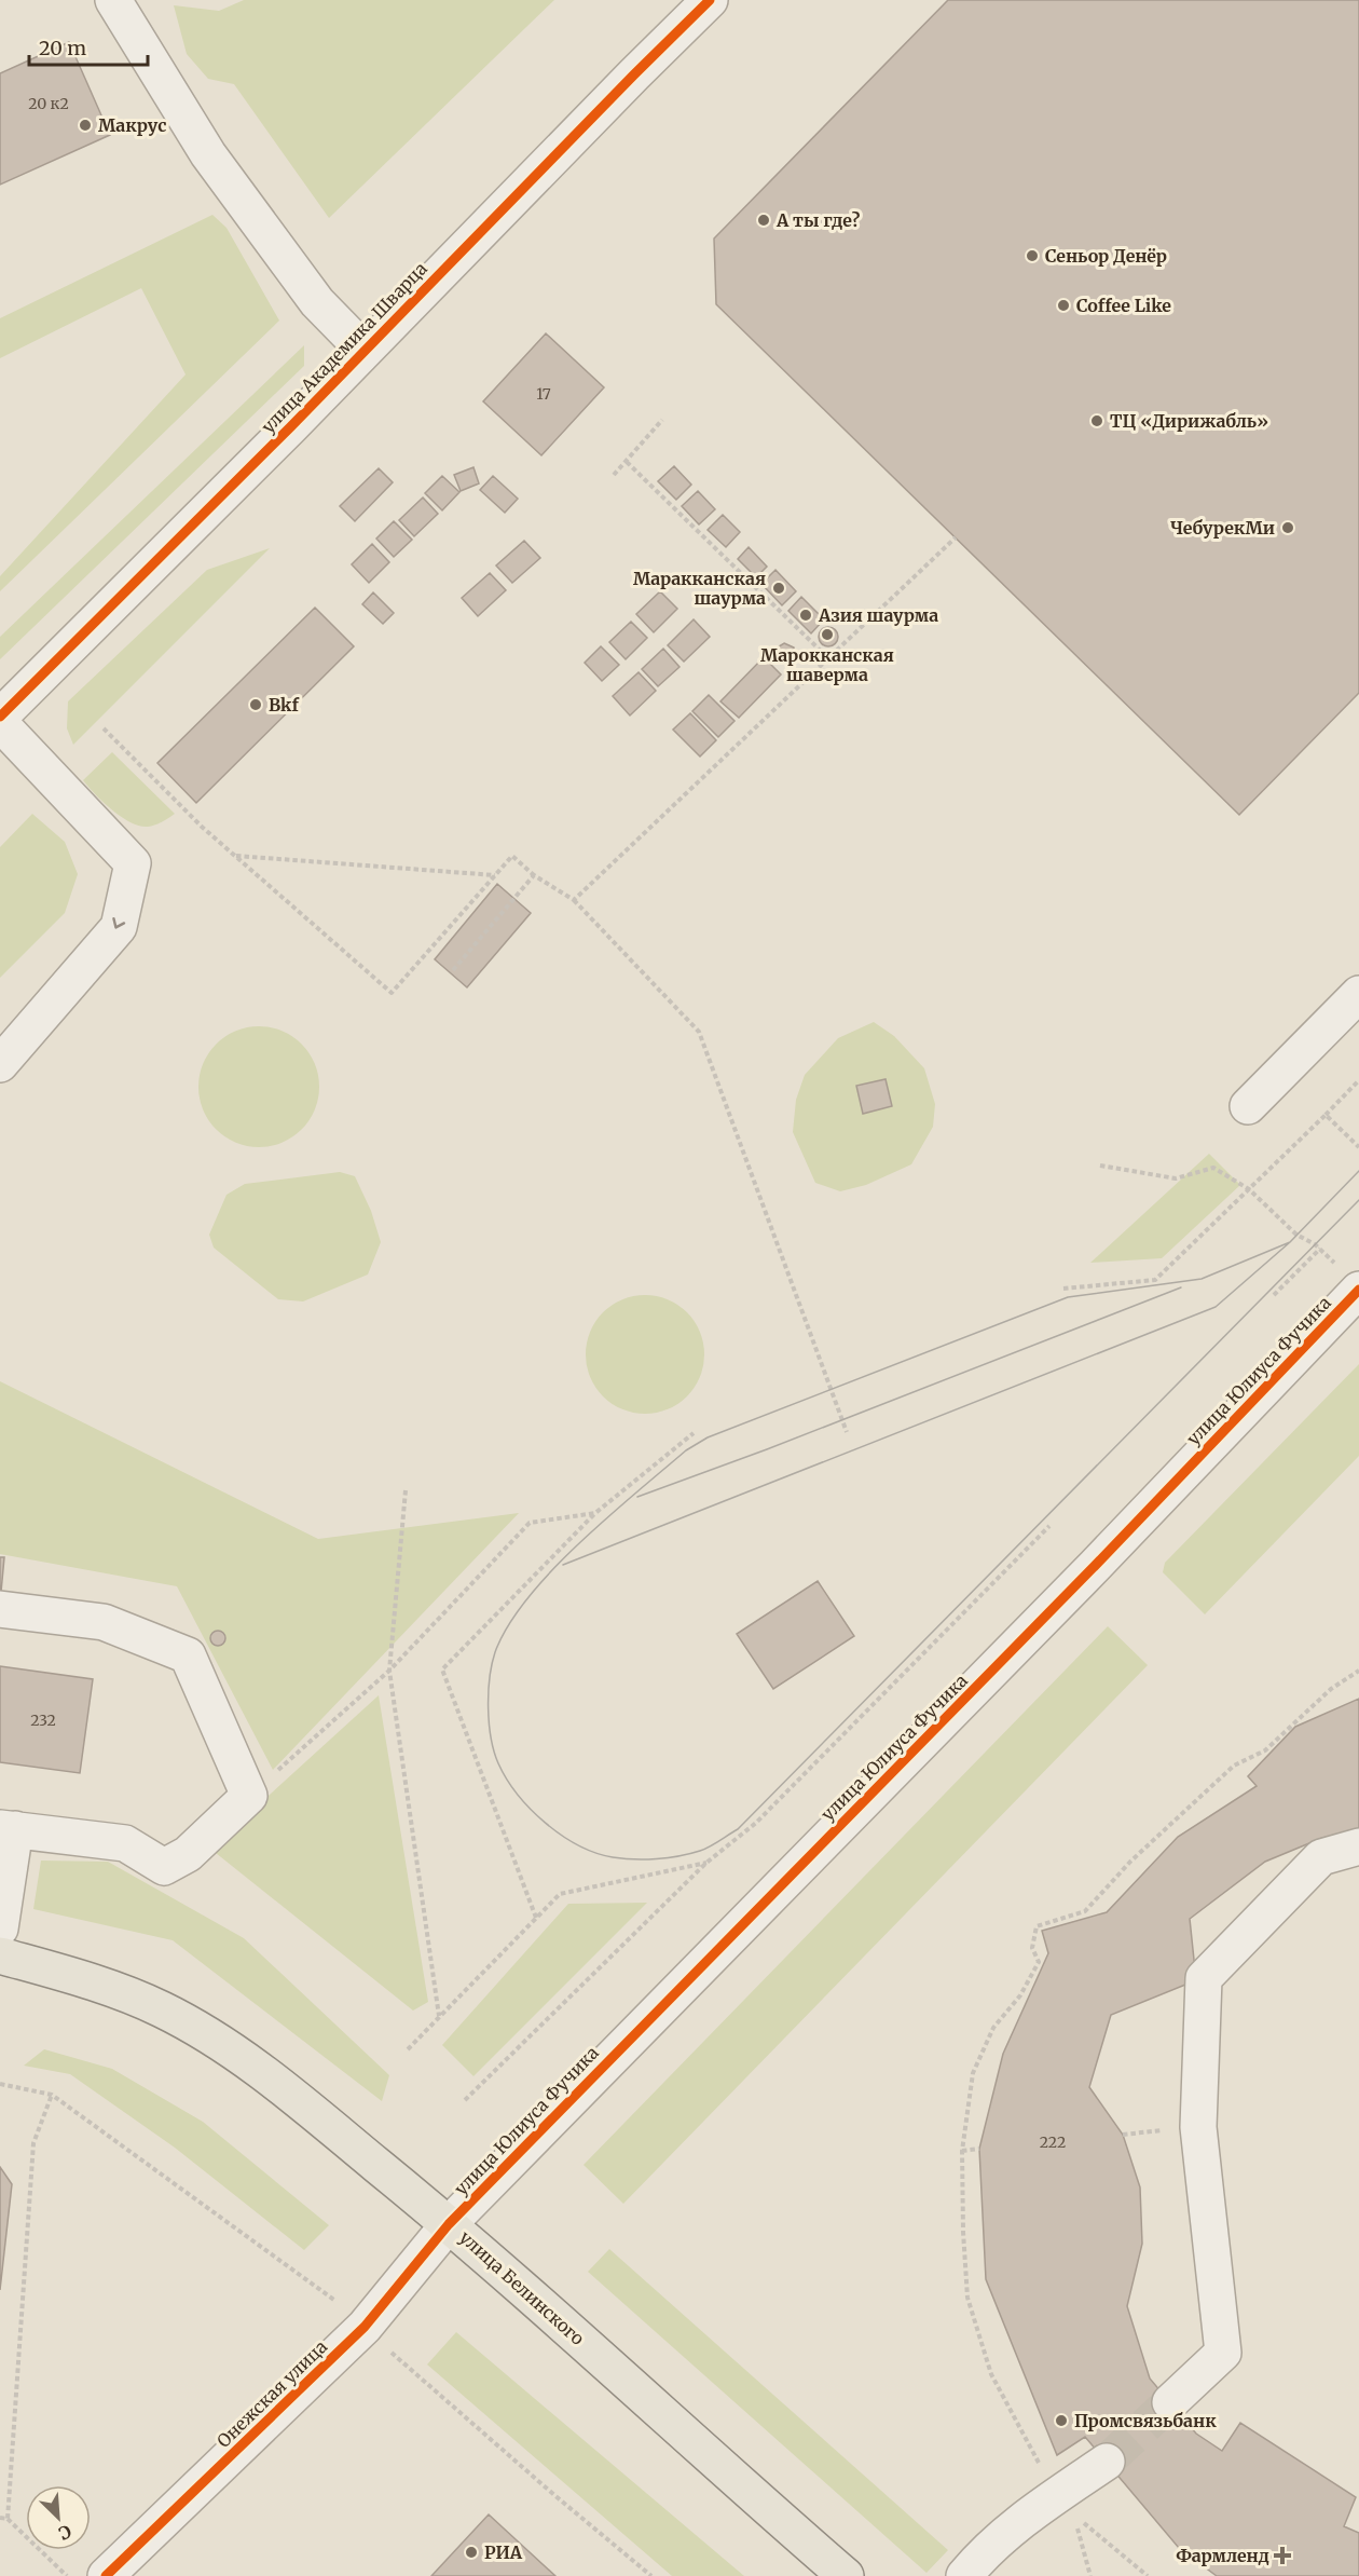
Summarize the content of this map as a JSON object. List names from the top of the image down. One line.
{"streets":{"main road":["улица Белинского"],"street":["улица Академика Шварца","улица Юлиуса Фучика","Онежская улица"]},"crossings":[["улица Юлиуса Фучика","улица Белинского"],["улица Юлиуса Фучика","Онежская улица"],["улица Белинского","Онежская улица"]],"places":{"other":["Макрус","А ты где?","Сеньор Денёр","Coffee Like","ТЦ «Дирижабль»","ЧебурекМи","Маракканская шаурма","Азия шаурма","Марокканская шаверма","Bkf","Промсвязьбанк","РИА"],"health":["Фармленд"]},"house_numbers":["20 к2","17","232","222"],"scale_bar":"20 m","north":"bottom right"}
